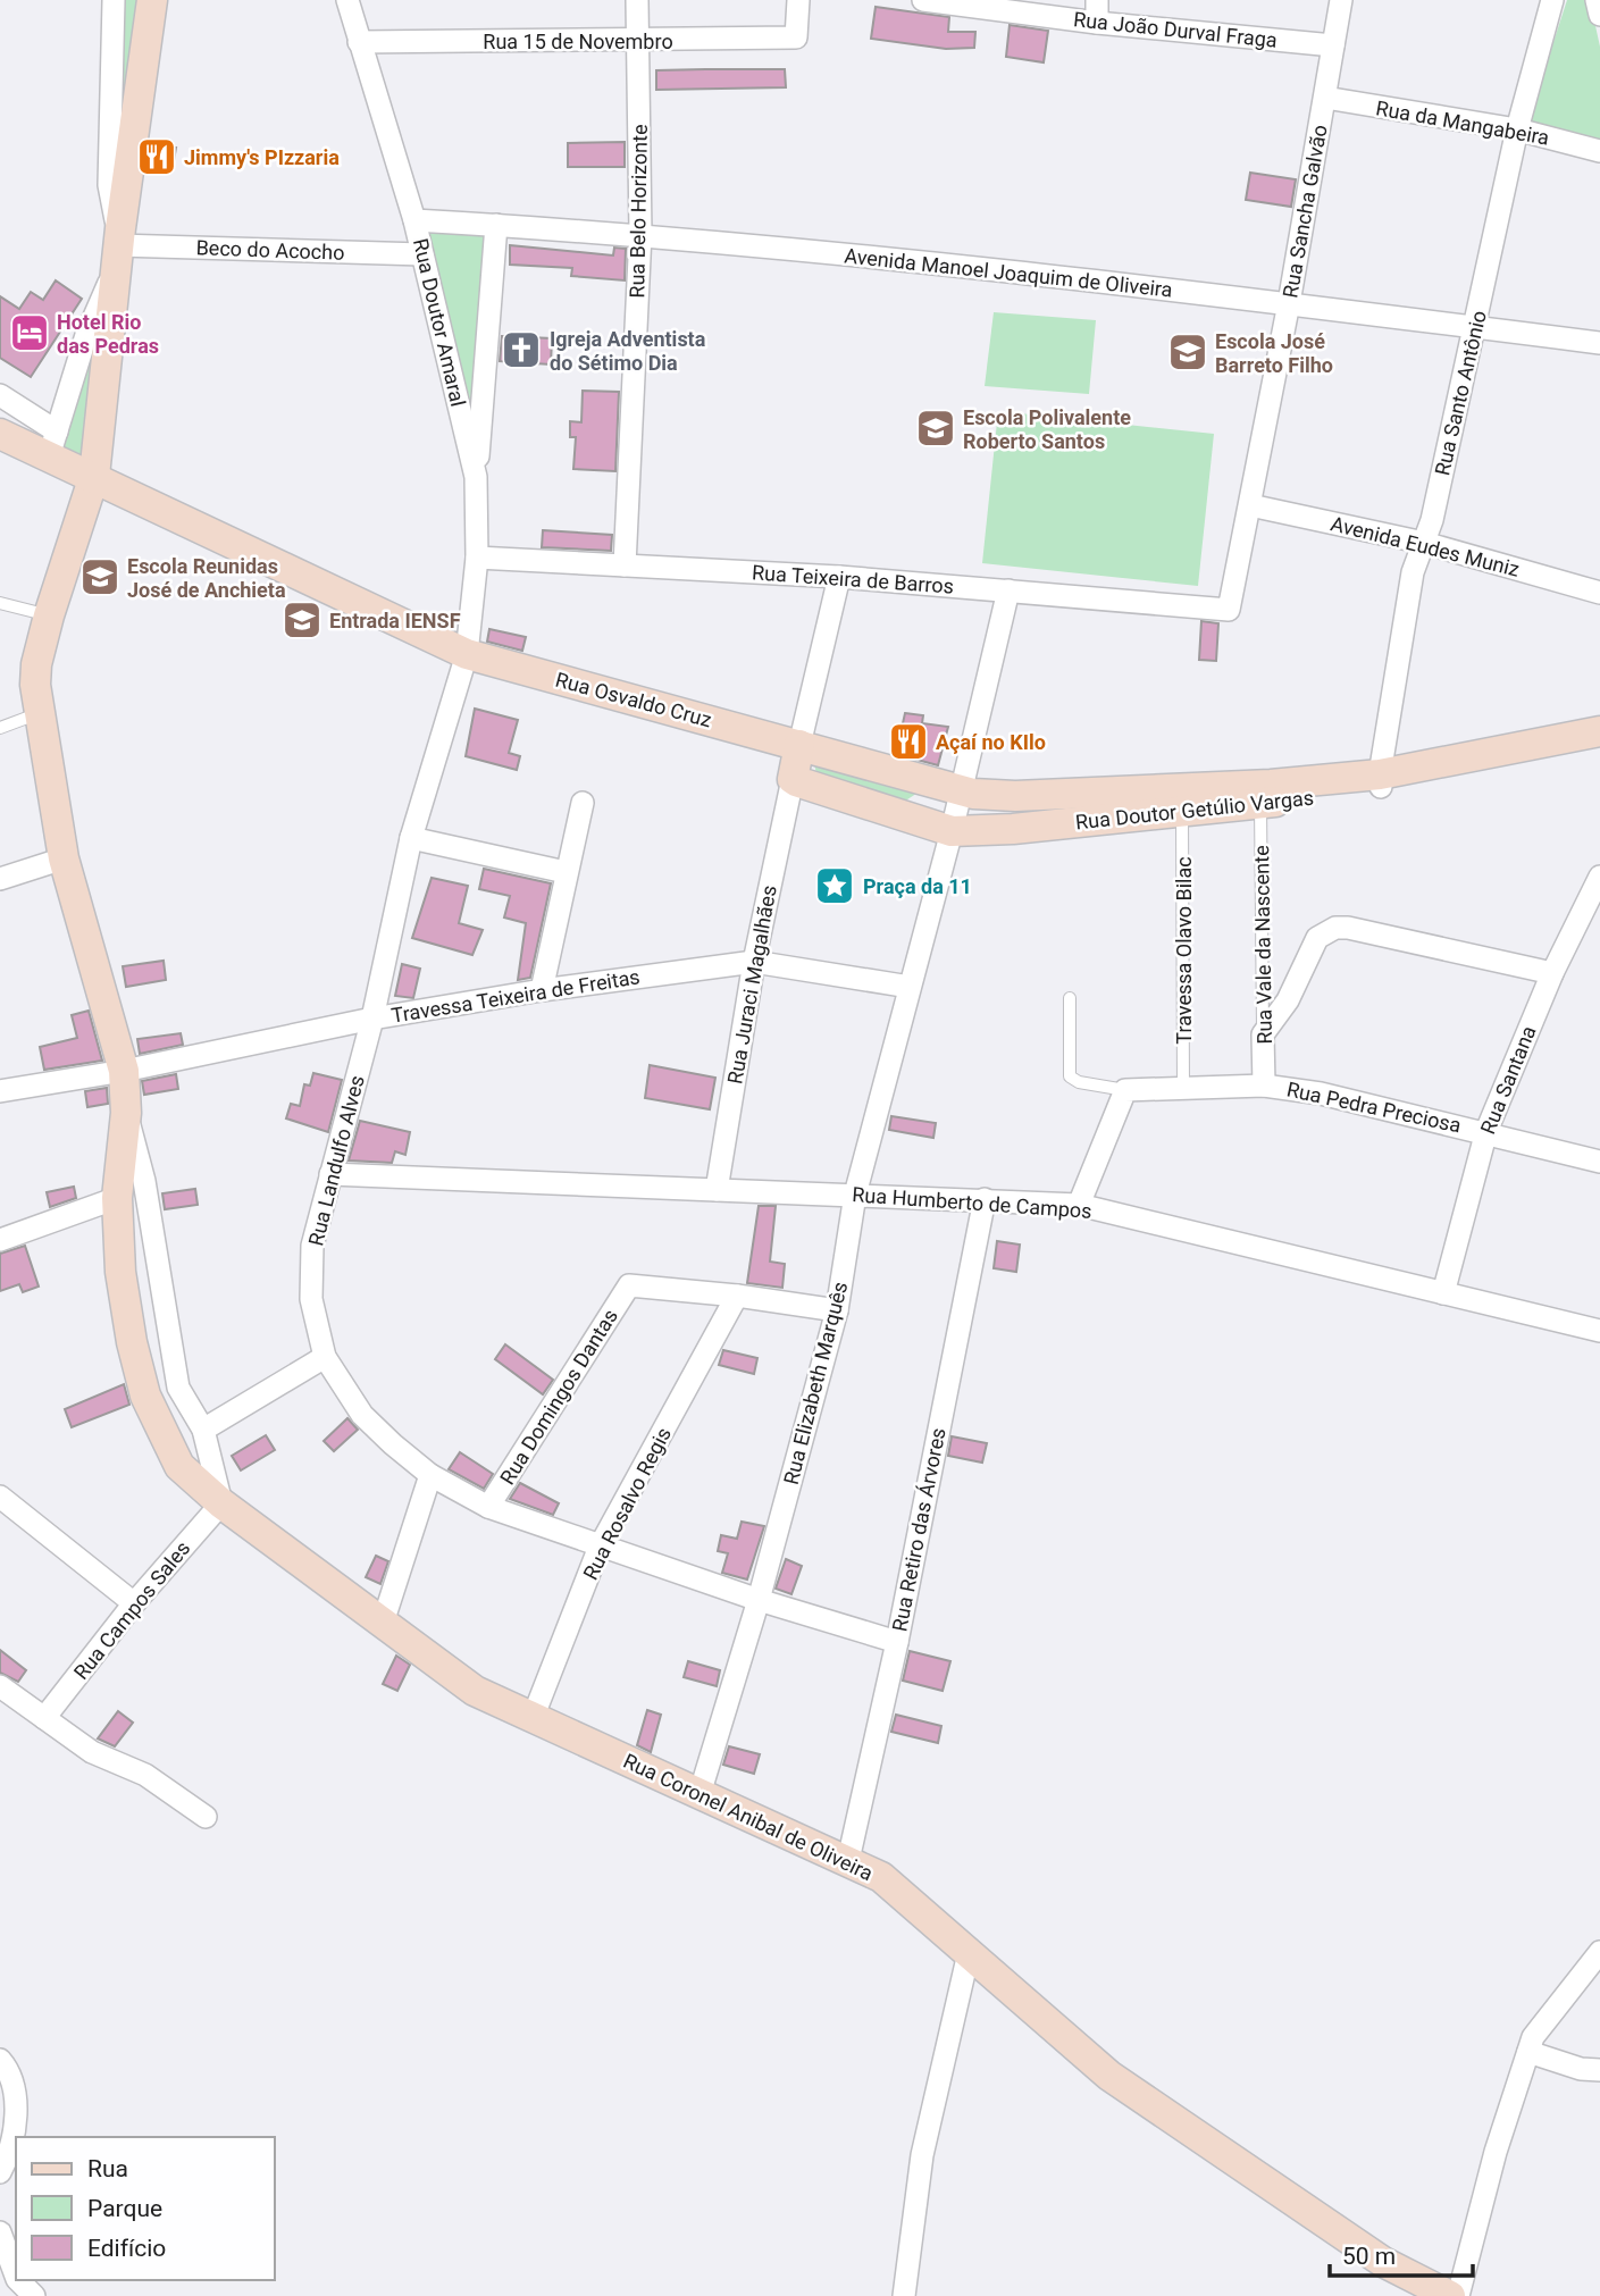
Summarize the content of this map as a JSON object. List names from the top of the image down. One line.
{"streets":{"street":["Rua João Durval Fraga","Rua 15 de Novembro","Rua da Mangabeira","Rua Belo Horizonte","Rua Sancha Galvão","Beco do Acocho","Avenida Manoel Joaquim de Oliveira","Rua Doutor Amaral","Rua Santo Antônio","Avenida Eudes Muniz","Rua Teixeira de Barros","Rua Osvaldo Cruz","Rua Doutor Getúlio Vargas","Rua Vale da Nascente","Rua Juraci Magalhães","Travessa Teixeira de Freitas","Rua Santana","Rua Pedra Preciosa","Rua Landulfo Alves","Rua Humberto de Campos","Rua Elizabeth Marquês","Rua Domingos Dantas","Rua Rosalvo Regis","Rua Retiro das Árvores","Rua Campos Sales","Rua Coronel Anibal de Oliveira"],"lane":["Travessa Olavo Bilac"]},"crossings":[["Rua João Durval Fraga","Rua Sancha Galvão"],["Rua 15 de Novembro","Rua Belo Horizonte"],["Rua 15 de Novembro","Rua Doutor Amaral"],["Rua da Mangabeira","Rua Sancha Galvão"],["Rua da Mangabeira","Rua Santo Antônio"],["Rua Belo Horizonte","Avenida Manoel Joaquim de Oliveira"],["Rua Belo Horizonte","Rua Teixeira de Barros"],["Rua Sancha Galvão","Avenida Manoel Joaquim de Oliveira"],["Rua Sancha Galvão","Avenida Eudes Muniz"],["Rua Sancha Galvão","Rua Teixeira de Barros"],["Beco do Acocho","Rua Doutor Amaral"],["Beco do Acocho","Rua Coronel Anibal de Oliveira"],["Avenida Manoel Joaquim de Oliveira","Rua Doutor Amaral"],["Avenida Manoel Joaquim de Oliveira","Rua Santo Antônio"],["Rua Doutor Amaral","Rua Teixeira de Barros"],["Rua Doutor Amaral","Rua Osvaldo Cruz"],["Rua Doutor Amaral","Rua Landulfo Alves"],["Rua Santo Antônio","Avenida Eudes Muniz"],["Rua Santo Antônio","Rua Doutor Getúlio Vargas"],["Rua Teixeira de Barros","Rua Elizabeth Marquês"],["Rua Osvaldo Cruz","Rua Doutor Getúlio Vargas"],["Rua Osvaldo Cruz","Rua Landulfo Alves"],["Rua Osvaldo Cruz","Rua Coronel Anibal de Oliveira"],["Rua Doutor Getúlio Vargas","Rua Vale da Nascente"],["Rua Doutor Getúlio Vargas","Travessa Olavo Bilac"],["Rua Doutor Getúlio Vargas","Rua Juraci Magalhães"],["Rua Doutor Getúlio Vargas","Rua Elizabeth Marquês"],["Rua Vale da Nascente","Rua Pedra Preciosa"],["Travessa Olavo Bilac","Rua Pedra Preciosa"],["Rua Juraci Magalhães","Travessa Teixeira de Freitas"],["Rua Juraci Magalhães","Rua Humberto de Campos"],["Travessa Teixeira de Freitas","Rua Landulfo Alves"],["Travessa Teixeira de Freitas","Rua Elizabeth Marquês"],["Travessa Teixeira de Freitas","Rua Coronel Anibal de Oliveira"],["Rua Santana","Rua Pedra Preciosa"],["Rua Santana","Rua Humberto de Campos"],["Rua Landulfo Alves","Rua Humberto de Campos"],["Rua Landulfo Alves","Rua Elizabeth Marquês"],["Rua Landulfo Alves","Rua Domingos Dantas"],["Rua Landulfo Alves","Rua Rosalvo Regis"],["Rua Landulfo Alves","Rua Retiro das Árvores"],["Rua Humberto de Campos","Rua Elizabeth Marquês"],["Rua Humberto de Campos","Rua Retiro das Árvores"],["Rua Elizabeth Marquês","Rua Coronel Anibal de Oliveira"],["Rua Domingos Dantas","Rua Rosalvo Regis"],["Rua Rosalvo Regis","Rua Coronel Anibal de Oliveira"],["Rua Retiro das Árvores","Rua Coronel Anibal de Oliveira"],["Rua Campos Sales","Rua Coronel Anibal de Oliveira"]],"places":{"restaurant":["Jimmy's PIzzaria","Açaí no KIlo"],"hotel":["Hotel Rio das Pedras"],"church":["Igreja Adventista do Sétimo Dia"],"school or university":["Escola José Barreto Filho","Escola Polivalente Roberto Santos","Escola Reunidas José de Anchieta","Entrada IENSF"],"place":["Praça da 11"]},"legend":["Rua","Parque","Edifício"],"scale_bar":"50 m"}
